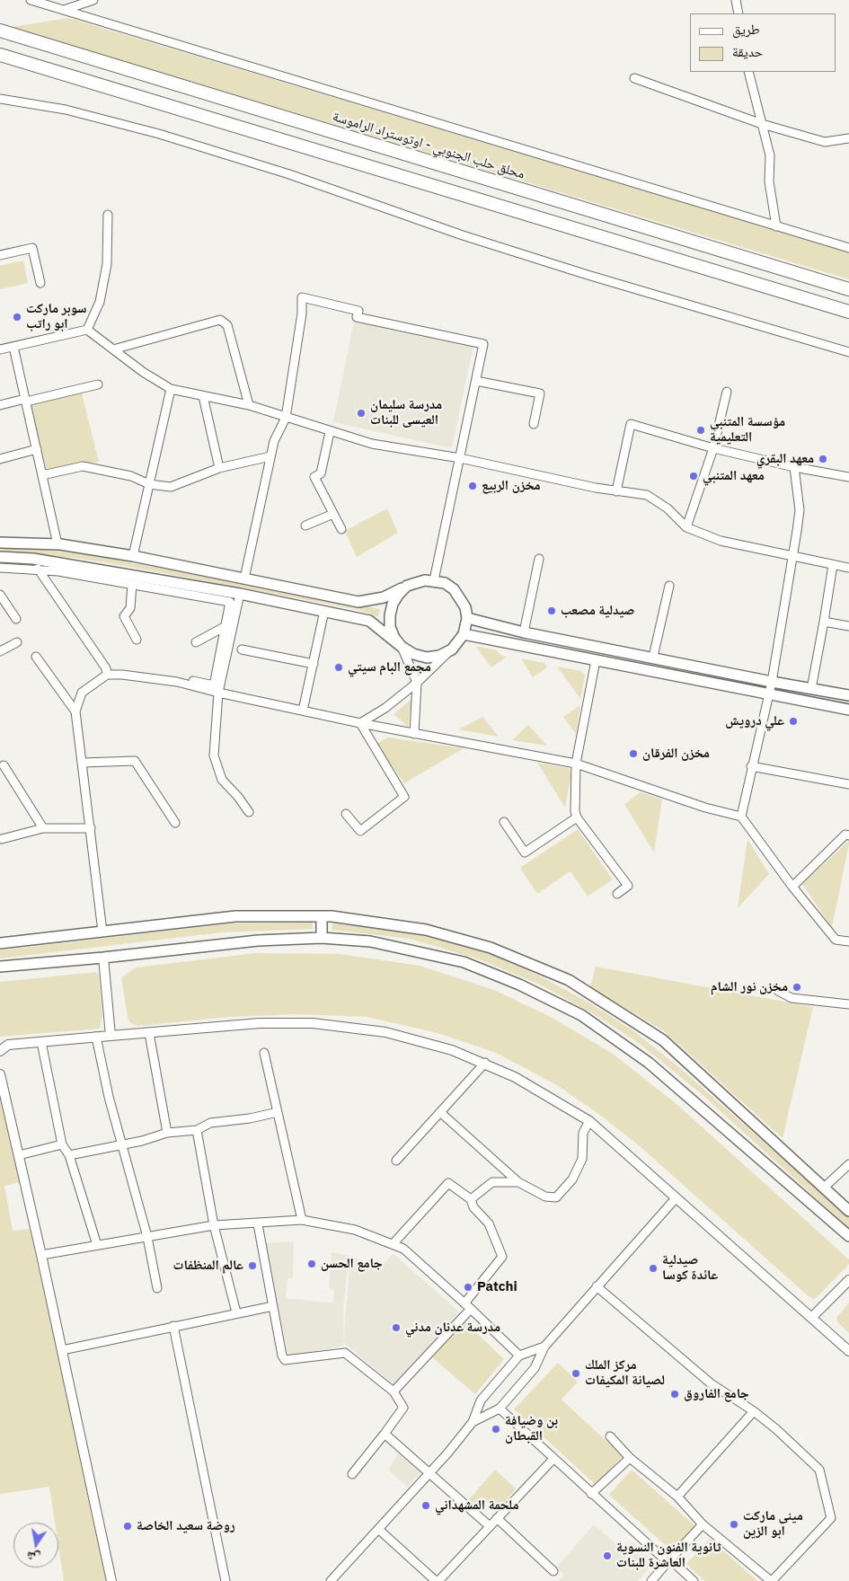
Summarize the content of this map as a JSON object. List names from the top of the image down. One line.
{"streets":{"highway":["محلق حلب الجنوبي - اوتوستراد الراموسة"]},"places":["سوبر ماركت ابو راتب","مدرسة سليمان العيسى للبنات","مؤسسة المتنبي التعليمية","معهد البقري","معهد المتنبي","مخزن الربيع","صيدلية مصعب","مجمع البام سيتي","علي درويش","مخزن الفرقان","مخزن نور الشام","جامع الحسن","عالم المنظفات","صيدلية عائدة كوسا","Patchi","مدرسة عدنان مدني","مركز الملك لصيانة المكيفات","جامع الفاروق","بن وضيافة القبطان","ملحمة المشهداني","ميني ماركت ابو الزين","روضة سعيد الخاصة","ثانوية الفنون النسوية العاشرة للبنات"],"legend":["طريق","حديقة"],"north":"bottom"}
